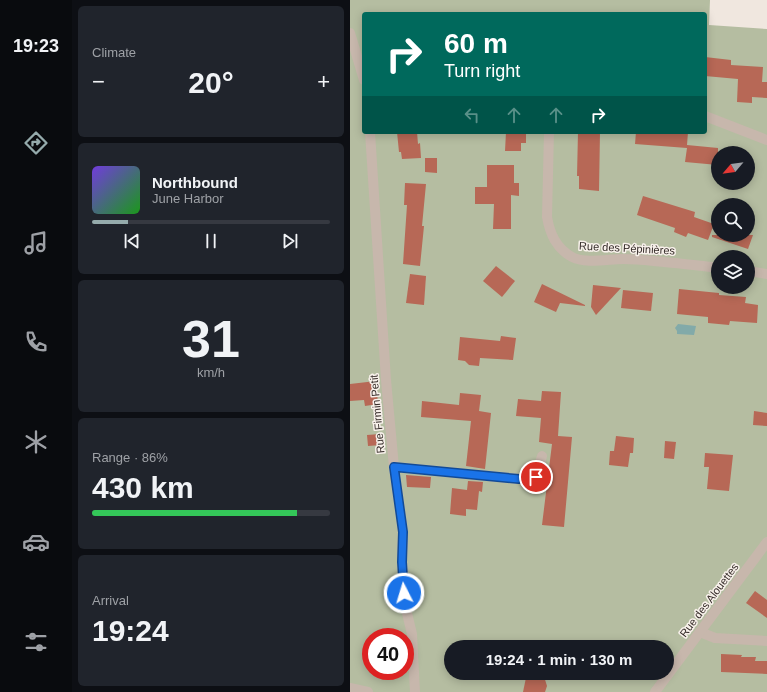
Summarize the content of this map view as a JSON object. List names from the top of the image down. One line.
{"streets":{"street":["Rue des Pépinières","Rue Firmin Petit","Rue des Alouettes"]},"north":"bottom left","page":{"tabs":"19:23","tile":["Climate",["31","km/h"],["Range · 86%","430 km"],["Arrival","19:24"]],"turn":["60 m","Turn right"],"heat":["−","20°","+"],"song":["Northbound","June Harbor"],"limit":"40","trip":"19:24 · 1 min · 130 m"}}
